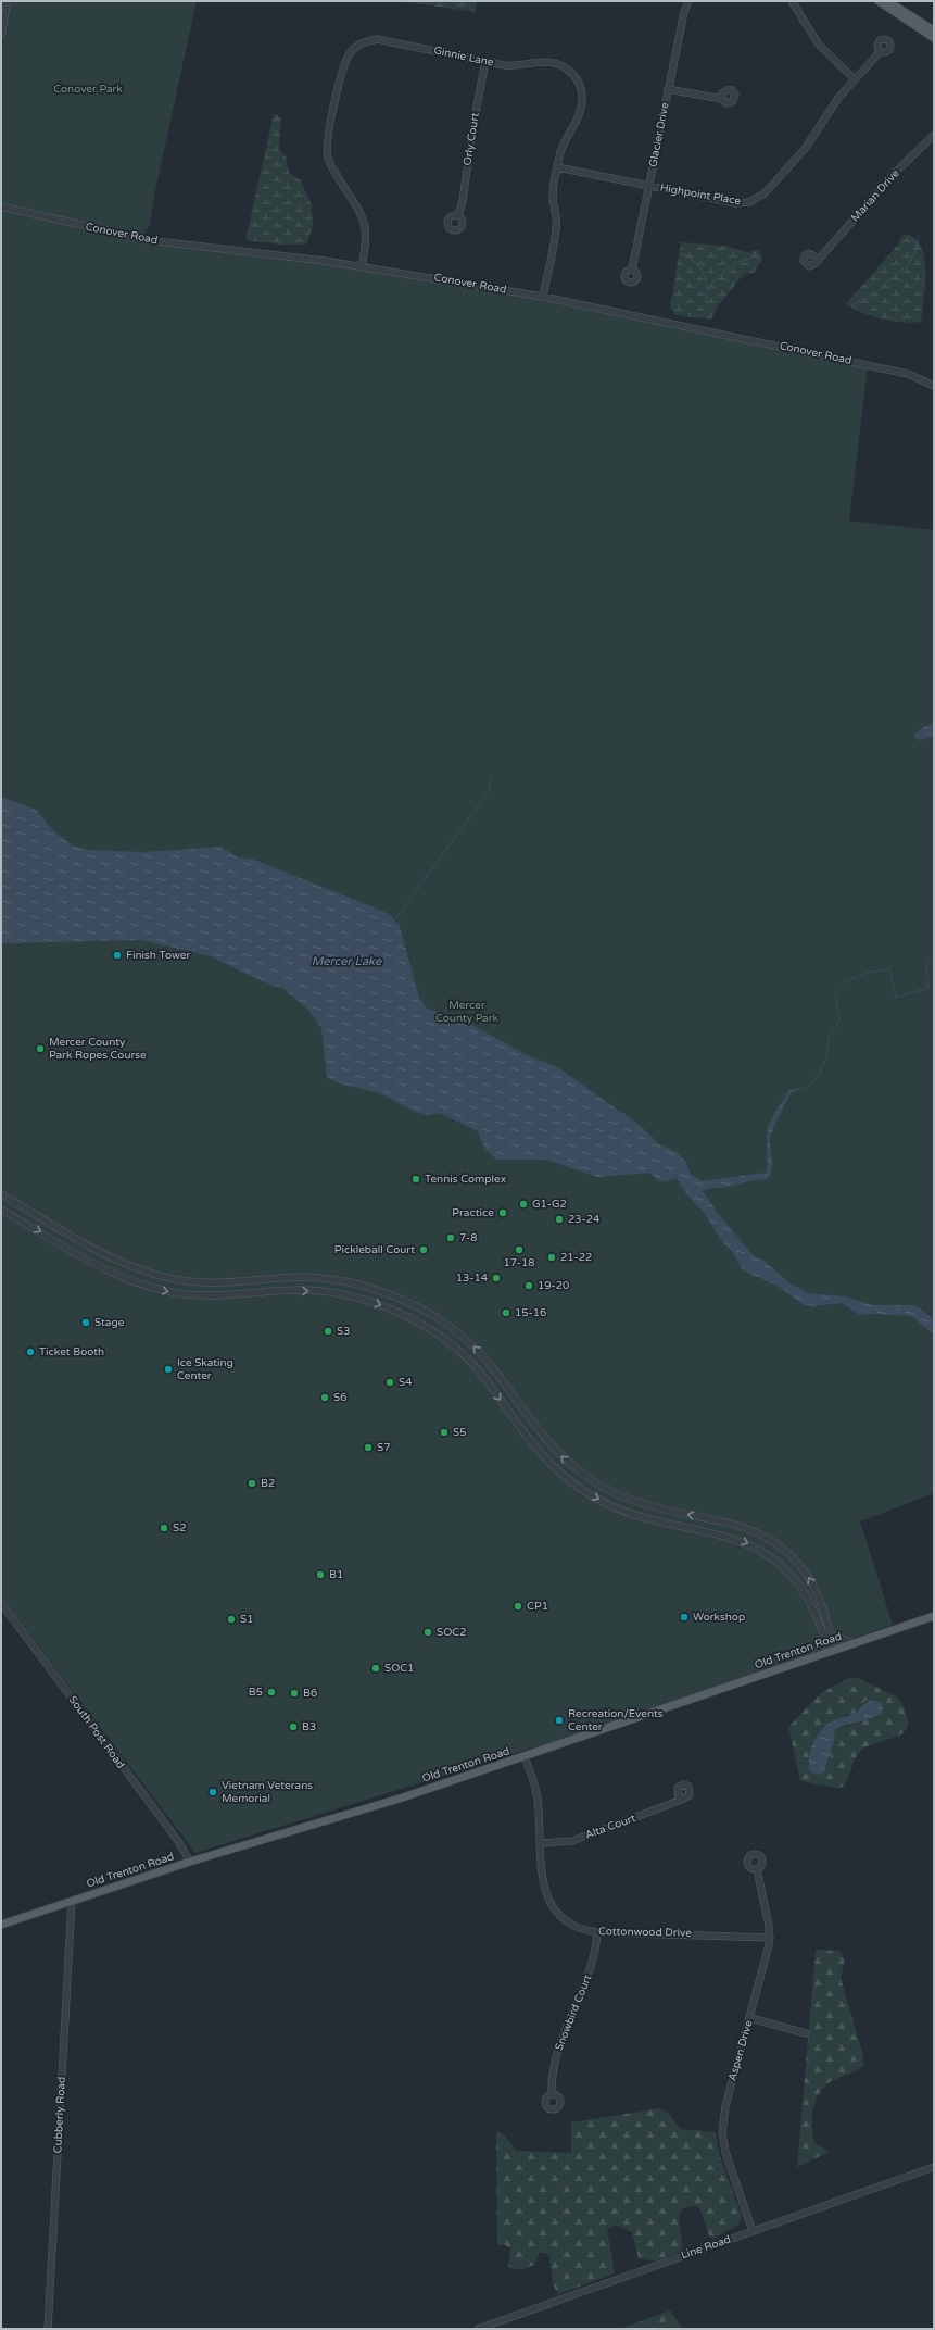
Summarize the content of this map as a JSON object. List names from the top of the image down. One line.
{"streets":{"main road":["Old Trenton Road"],"street":["Ginnie Lane","Glacier Drive","Orly Court","Highpoint Place","Marian Drive","Conover Road","South Post Road","Alta Court","Cottonwood Drive","Snowbird Court","Aspen Drive","Cubberly Road","Line Road"]},"crossings":[["Ginnie Lane","Orly Court"],["Ginnie Lane","Highpoint Place"],["Ginnie Lane","Conover Road"],["Glacier Drive","Highpoint Place"],["Old Trenton Road","South Post Road"],["Old Trenton Road","Cottonwood Drive"],["Old Trenton Road","Cubberly Road"],["Alta Court","Cottonwood Drive"],["Cottonwood Drive","Snowbird Court"],["Cottonwood Drive","Aspen Drive"],["Aspen Drive","Line Road"]],"water":["Mercer Lake"],"parks":["Conover Park","Mercer County Park"],"places":["Finish Tower","Mercer County Park Ropes Course","Tennis Complex","G1-G2","Practice","23-24","7-8","Pickleball Court","17-18","21-22","13-14","19-20","15-16","Stage","S3","Ticket Booth","Ice Skating Center","S4","S6","S5","S7","B2","S2","B1","CP1","Workshop","S1","SOC2","SOC1","B5","B6","Recreation/Events Center","B3","Vietnam Veterans Memorial"]}
